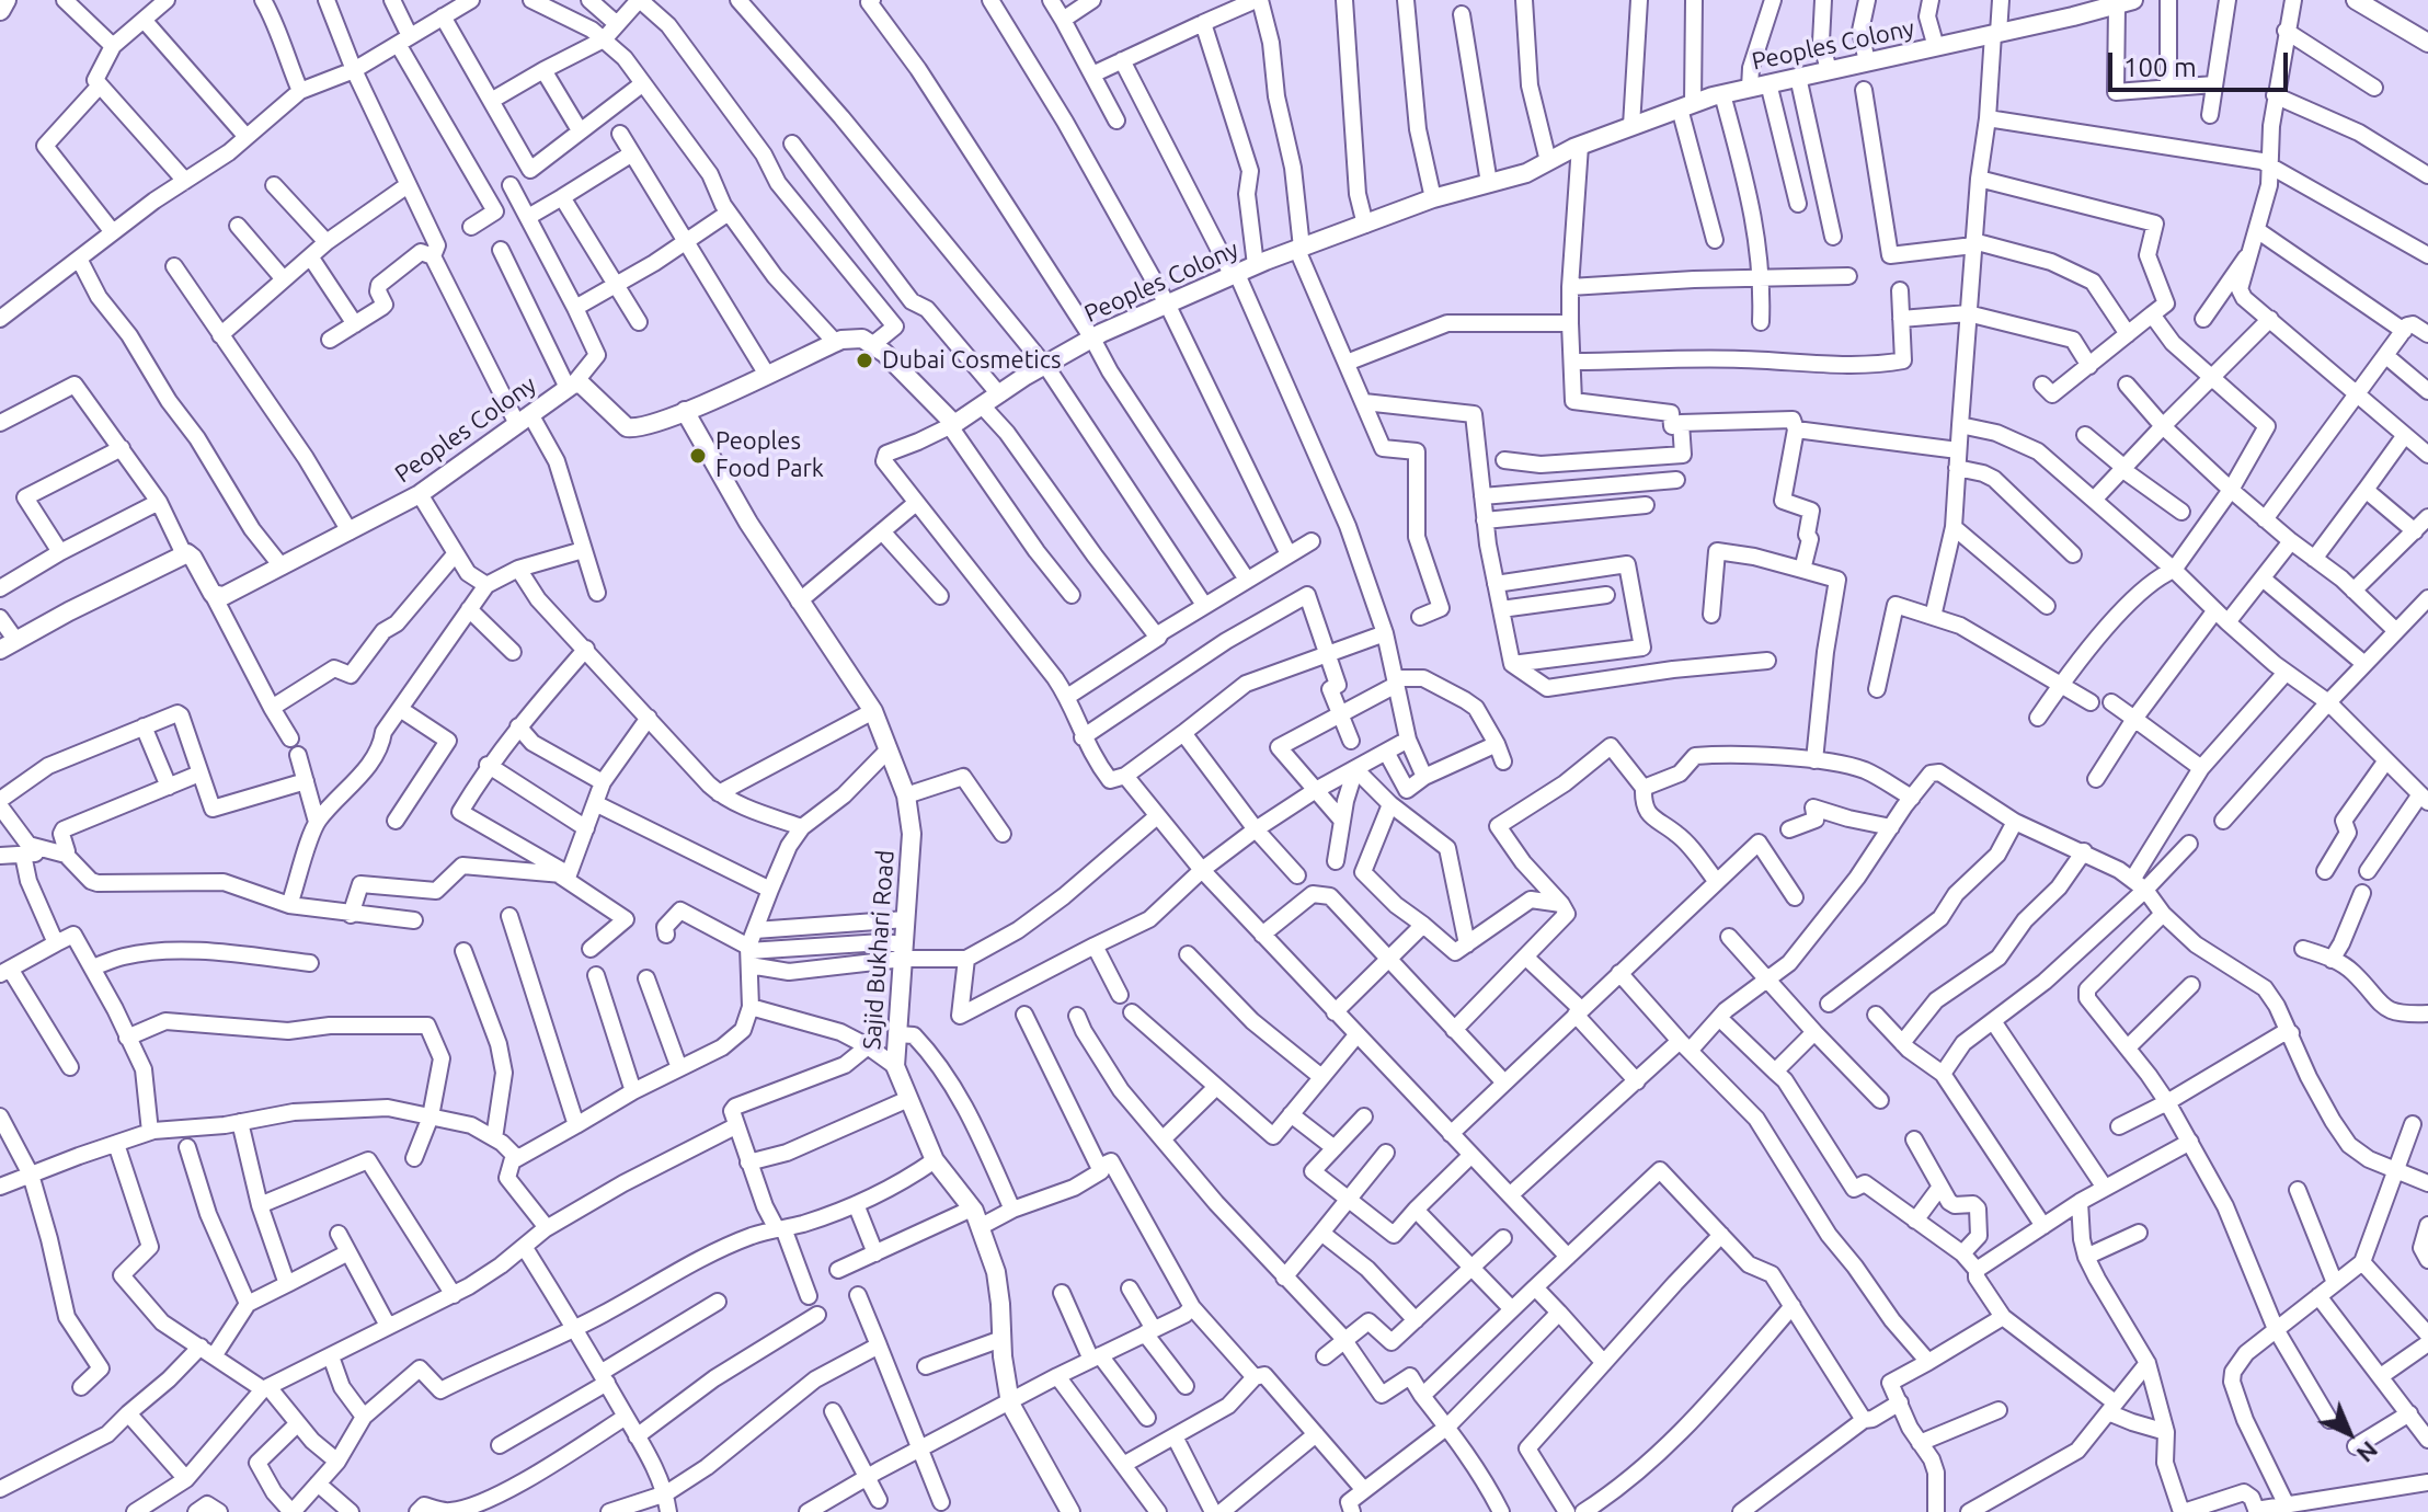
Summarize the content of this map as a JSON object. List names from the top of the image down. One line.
{"streets":{"street":["Peoples Colony","Sajid Bukhari Road"]},"crossings":[["Peoples Colony","Sajid Bukhari Road"]],"places":["Dubai Cosmetics","Peoples Food Park"],"scale_bar":"100 m","north":"bottom right"}
